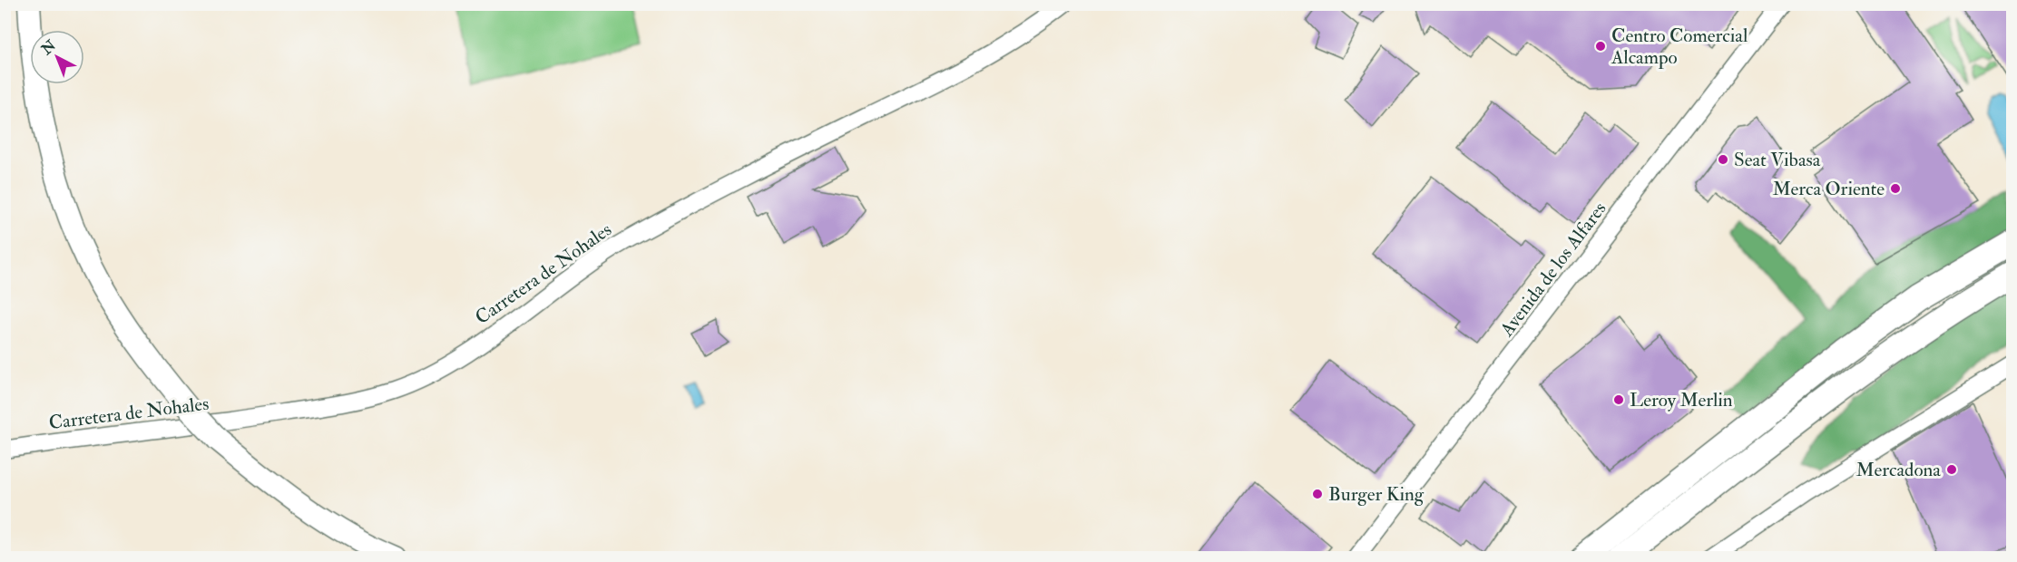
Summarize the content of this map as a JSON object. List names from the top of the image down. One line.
{"streets":{"street":["Avenida de los Alfares","Carretera de Nohales"]},"places":["Centro Comercial Alcampo","Seat Vibasa","Merca Oriente","Leroy Merlin","Mercadona","Burger King"],"north":"top left"}
